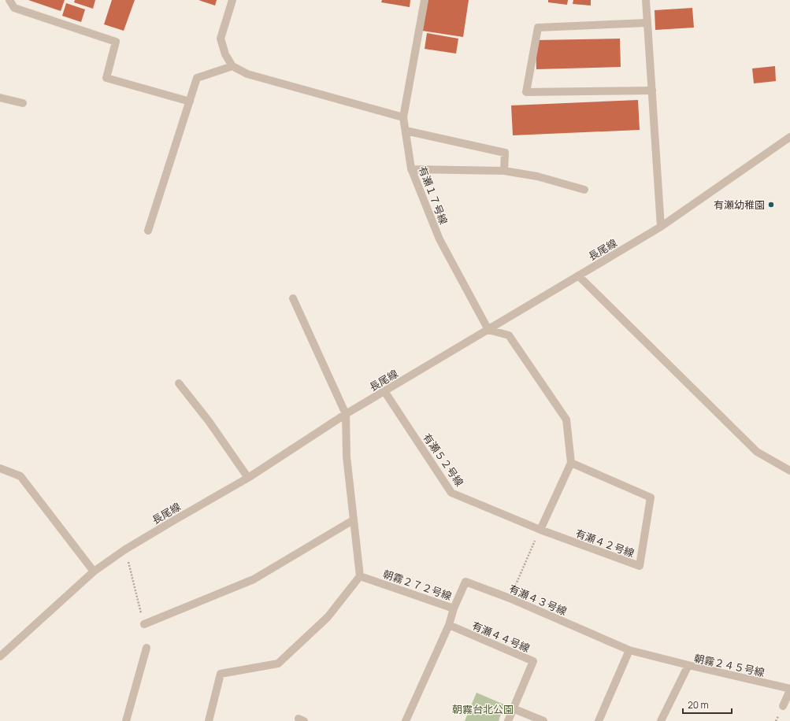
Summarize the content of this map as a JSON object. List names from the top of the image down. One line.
{"streets":{"street":["有瀬１７号線","長尾線","有瀬５２号線","有瀬４２号線","朝霧２７２号線","有瀬４３号線","有瀬４４号線","朝霧２４５号線"]},"crossings":[["有瀬１７号線","長尾線"],["長尾線","有瀬５２号線"],["有瀬５２号線","有瀬４２号線"],["朝霧２７２号線","有瀬４３号線"],["朝霧２７２号線","有瀬４４号線"],["有瀬４３号線","朝霧２４５号線"]],"parks":["朝霧台北公園"],"places":["有瀬幼稚園"],"scale_bar":"20 m"}
